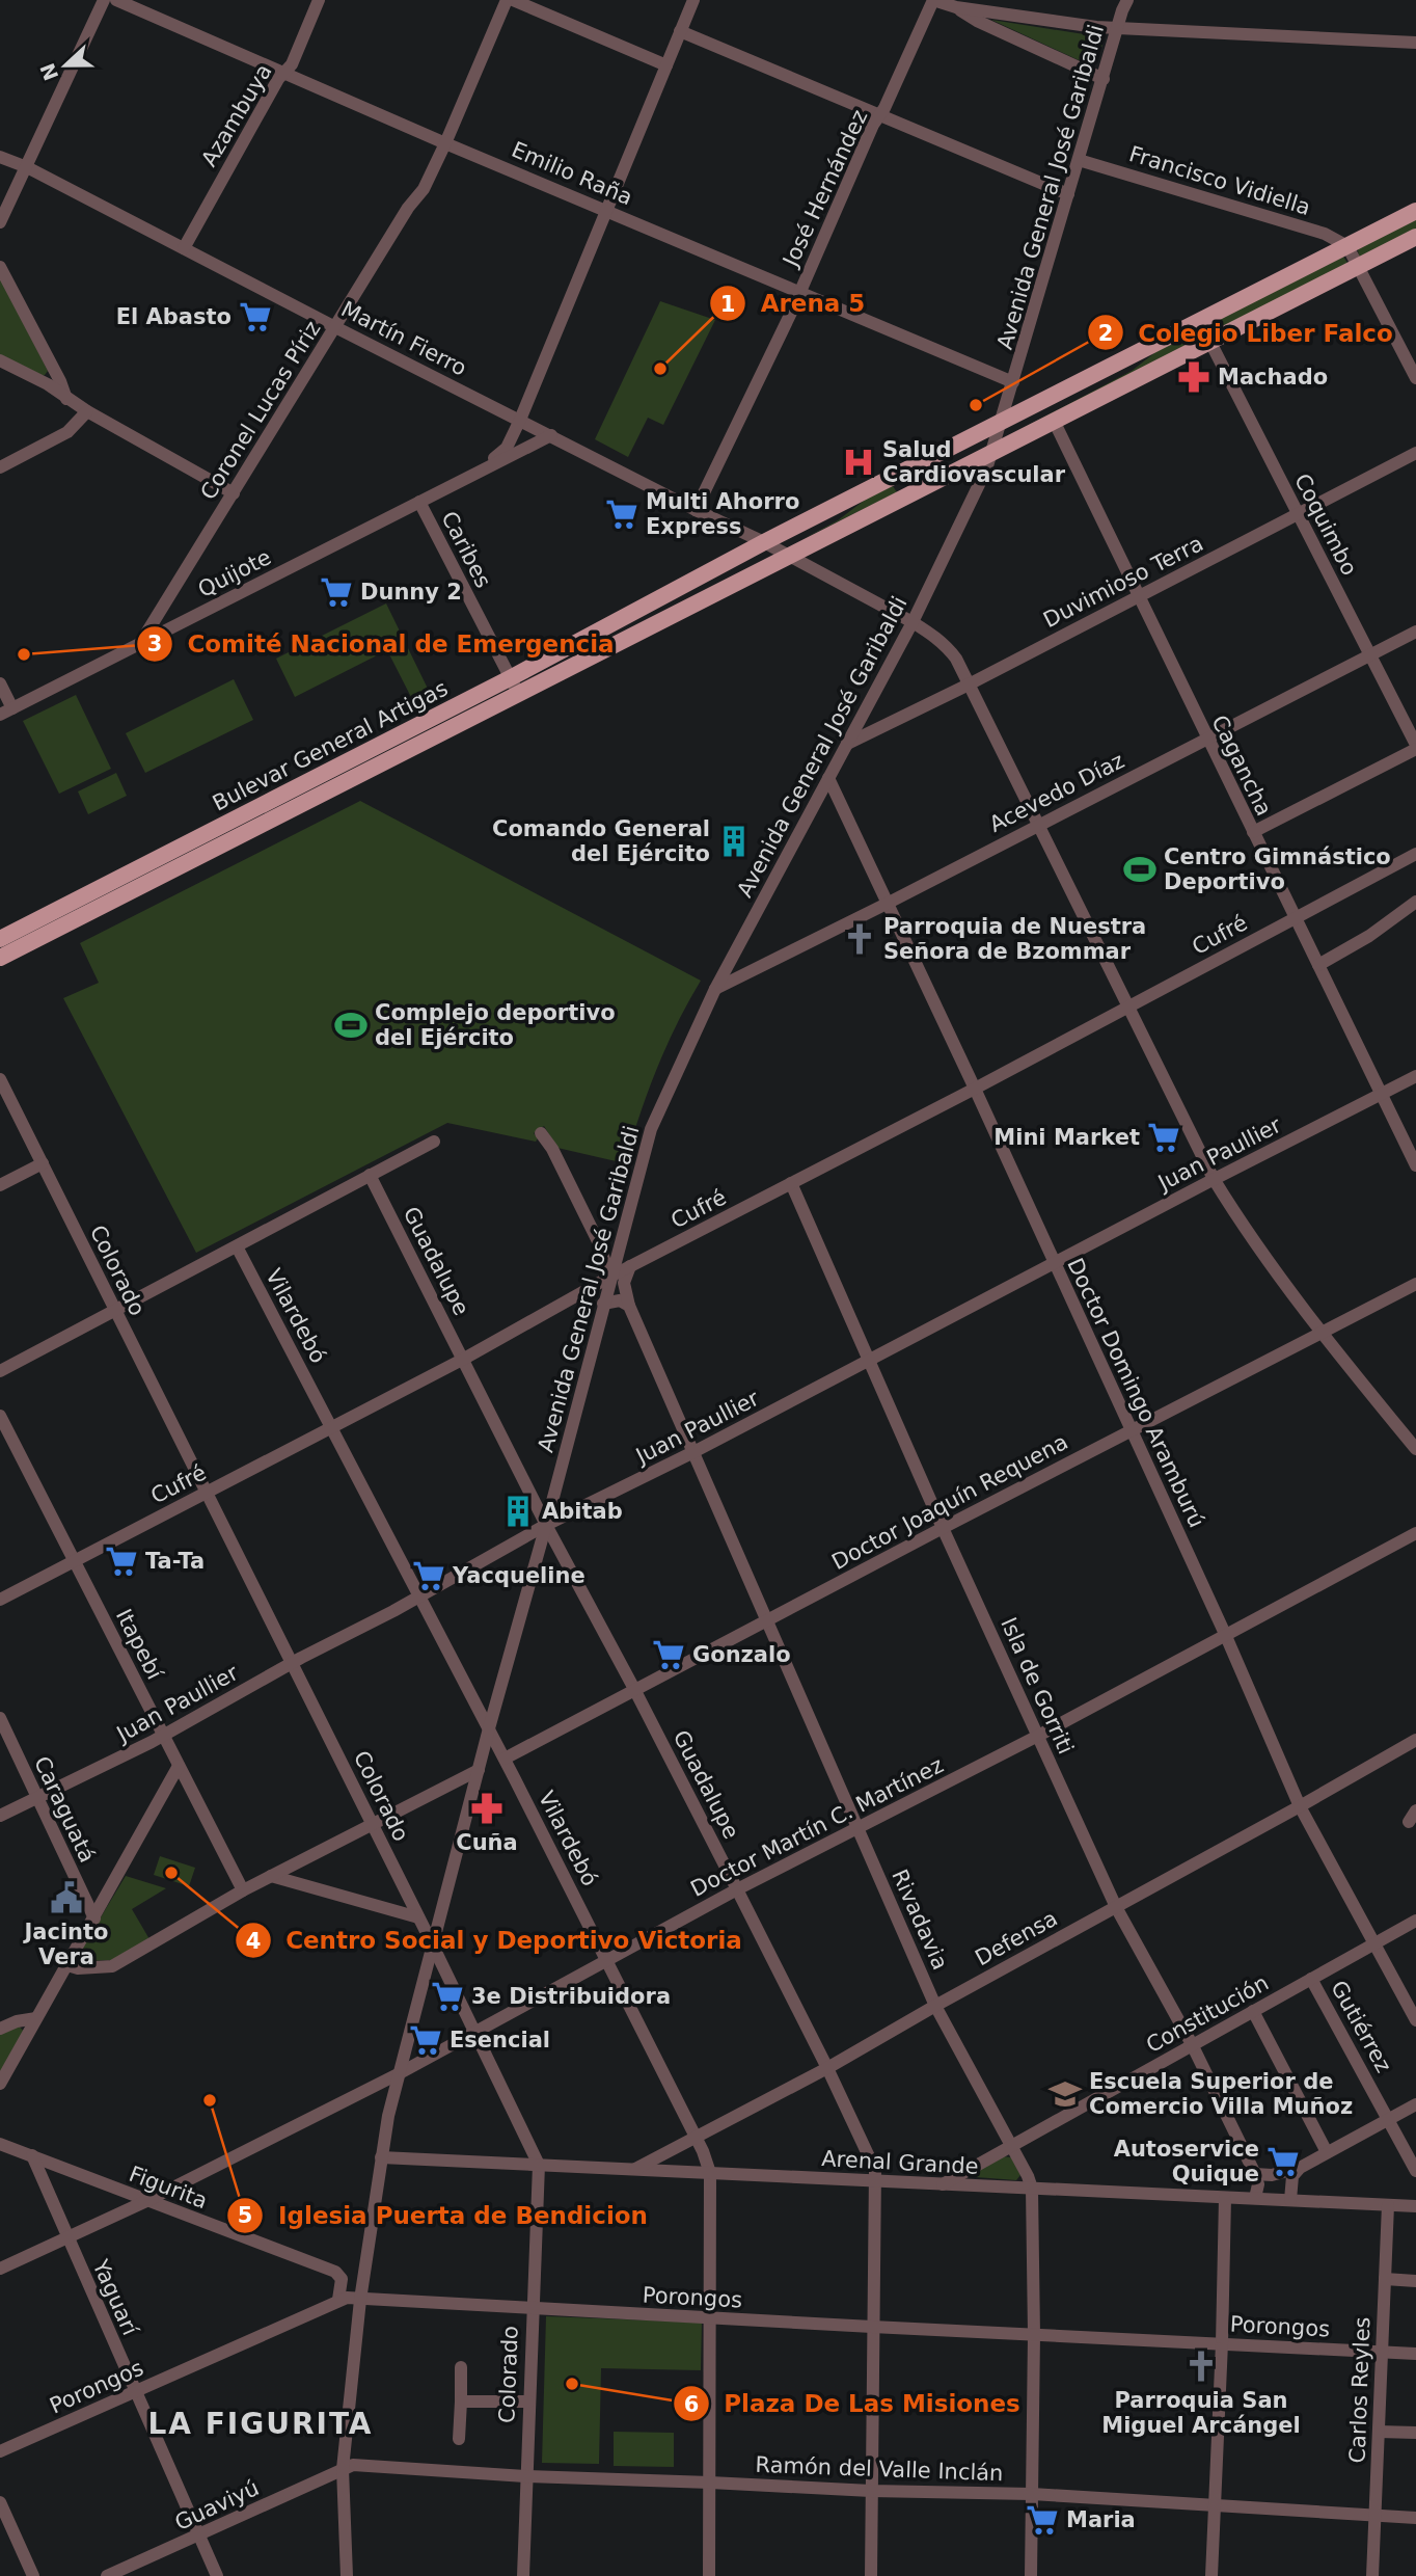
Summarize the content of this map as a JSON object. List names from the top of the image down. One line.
{"streets":{"main road":["Bulevar General Artigas"],"street":["Azambuya","Emilio Raña","Francisco Vidiella","Avenida General José Garibaldi","José Hernández","Martín Fierro","Coronel Lucas Píriz","Coquimbo","Caribes","Quijote","Duvimioso Terra","Cagancha","Acevedo Díaz","Cufré","Juan Paullier","Guadalupe","Colorado","Vilardebó","Doctor Domingo Aramburú","Doctor Joaquín Requena","Itapebí","Isla de Gorriti","Caraguatá","Doctor Martín C. Martínez","Rivadavia","Defensa","Constitución","Gutiérrez","Arenal Grande","Figurita","Yaguarí","Porongos","Carlos Reyles","Ramón del Valle Inclán","Guaviyú"]},"crossings":[["Azambuya","Emilio Raña"],["Azambuya","Martín Fierro"],["Emilio Raña","Avenida General José Garibaldi"],["Emilio Raña","José Hernández"],["Emilio Raña","Coronel Lucas Píriz"],["Emilio Raña","Quijote"],["Francisco Vidiella","Avenida General José Garibaldi"],["Francisco Vidiella","Bulevar General Artigas"],["Avenida General José Garibaldi","Martín Fierro"],["Avenida General José Garibaldi","Duvimioso Terra"],["Avenida General José Garibaldi","Bulevar General Artigas"],["Avenida General José Garibaldi","Acevedo Díaz"],["Avenida General José Garibaldi","Cufré"],["Avenida General José Garibaldi","Juan Paullier"],["Avenida General José Garibaldi","Guadalupe"],["Avenida General José Garibaldi","Colorado"],["Avenida General José Garibaldi","Vilardebó"],["Avenida General José Garibaldi","Doctor Domingo Aramburú"],["Avenida General José Garibaldi","Doctor Martín C. Martínez"],["Avenida General José Garibaldi","Arenal Grande"],["Avenida General José Garibaldi","Porongos"],["Avenida General José Garibaldi","Ramón del Valle Inclán"],["Avenida General José Garibaldi","Guaviyú"],["José Hernández","Martín Fierro"],["Martín Fierro","Coronel Lucas Píriz"],["Martín Fierro","Quijote"],["Martín Fierro","Duvimioso Terra"],["Martín Fierro","Bulevar General Artigas"],["Martín Fierro","Acevedo Díaz"],["Martín Fierro","Cufré"],["Martín Fierro","Juan Paullier"],["Martín Fierro","Doctor Joaquín Requena"],["Coronel Lucas Píriz","Quijote"],["Coquimbo","Duvimioso Terra"],["Coquimbo","Bulevar General Artigas"],["Coquimbo","Acevedo Díaz"],["Caribes","Quijote"],["Caribes","Bulevar General Artigas"],["Duvimioso Terra","Cagancha"],["Bulevar General Artigas","Cagancha"],["Cagancha","Acevedo Díaz"],["Cagancha","Cufré"],["Cagancha","Juan Paullier"],["Acevedo Díaz","Doctor Domingo Aramburú"],["Cufré","Guadalupe"],["Cufré","Colorado"],["Cufré","Vilardebó"],["Cufré","Doctor Domingo Aramburú"],["Cufré","Itapebí"],["Cufré","Isla de Gorriti"],["Cufré","Rivadavia"],["Juan Paullier","Guadalupe"],["Juan Paullier","Colorado"],["Juan Paullier","Vilardebó"],["Juan Paullier","Doctor Domingo Aramburú"],["Juan Paullier","Itapebí"],["Juan Paullier","Isla de Gorriti"],["Juan Paullier","Caraguatá"],["Juan Paullier","Rivadavia"],["Guadalupe","Doctor Joaquín Requena"],["Guadalupe","Doctor Martín C. Martínez"],["Guadalupe","Defensa"],["Guadalupe","Arenal Grande"],["Guadalupe","Porongos"],["Guadalupe","Ramón del Valle Inclán"],["Colorado","Doctor Martín C. Martínez"],["Colorado","Arenal Grande"],["Colorado","Porongos"],["Colorado","Ramón del Valle Inclán"],["Vilardebó","Doctor Joaquín Requena"],["Vilardebó","Doctor Martín C. Martínez"],["Vilardebó","Defensa"],["Vilardebó","Arenal Grande"],["Vilardebó","Porongos"],["Vilardebó","Ramón del Valle Inclán"],["Doctor Domingo Aramburú","Doctor Joaquín Requena"],["Doctor Domingo Aramburú","Doctor Martín C. Martínez"],["Doctor Domingo Aramburú","Defensa"],["Doctor Domingo Aramburú","Constitución"],["Doctor Joaquín Requena","Isla de Gorriti"],["Doctor Joaquín Requena","Rivadavia"],["Isla de Gorriti","Doctor Martín C. Martínez"],["Isla de Gorriti","Defensa"],["Isla de Gorriti","Constitución"],["Isla de Gorriti","Arenal Grande"],["Doctor Martín C. Martínez","Rivadavia"],["Doctor Martín C. Martínez","Figurita"],["Doctor Martín C. Martínez","Yaguarí"],["Rivadavia","Defensa"],["Rivadavia","Constitución"],["Rivadavia","Arenal Grande"],["Rivadavia","Porongos"],["Rivadavia","Ramón del Valle Inclán"],["Defensa","Arenal Grande"],["Constitución","Gutiérrez"],["Constitución","Arenal Grande"],["Arenal Grande","Carlos Reyles"],["Figurita","Yaguarí"],["Figurita","Porongos"],["Yaguarí","Porongos"],["Yaguarí","Guaviyú"],["Porongos","Carlos Reyles"],["Carlos Reyles","Ramón del Valle Inclán"],["Ramón del Valle Inclán","Guaviyú"]],"districts":["LA FIGURITA"],"places":{"supermarket":["El Abasto","Multi Ahorro Express","Dunny 2","Mini Market","Ta-Ta","Yacqueline","Gonzalo","3e Distribuidora","Esencial","Autoservice Quique","Maria"],"other":["Arena 5","Colegio Liber Falco","Comité Nacional de Emergencia","Centro Social y Deportivo Victoria","Iglesia Puerta de Bendicion","Plaza De Las Misiones"],"pharmacy":["Machado","Cuña"],"hospital":["Salud Cardiovascular"],"building":["Comando General del Ejército","Abitab"],"sports":["Centro Gimnástico Deportivo","Complejo deportivo del Ejército"],"church":["Parroquia de Nuestra Señora de Bzommar","Parroquia San Miguel Arcángel"],"public building":["Jacinto Vera"],"school or university":["Escuela Superior de Comercio Villa Muñoz"]},"north":"left"}
